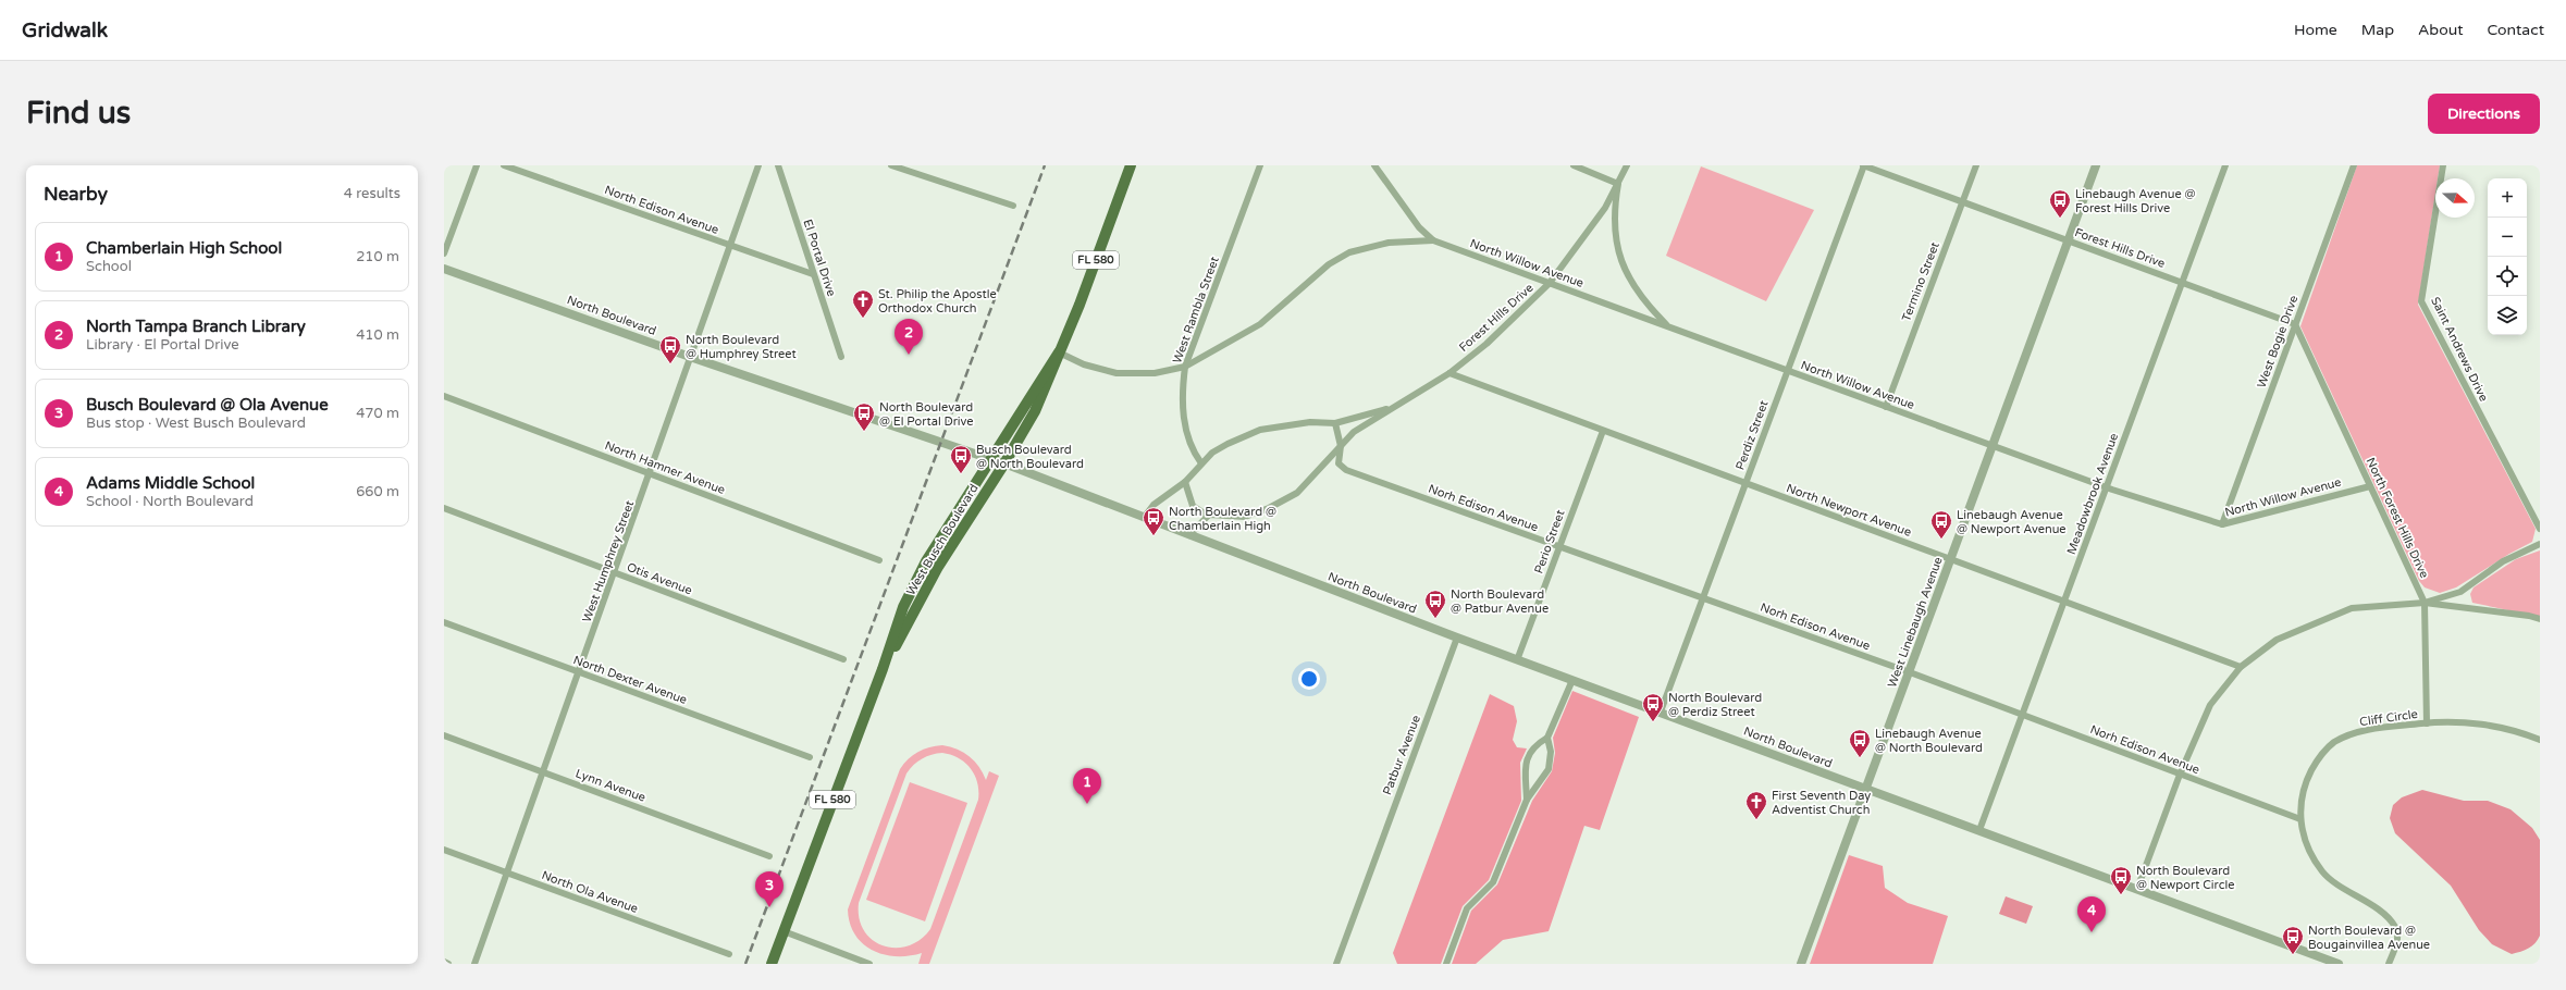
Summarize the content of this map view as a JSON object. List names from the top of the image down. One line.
{"streets":{"main road":["FL 580","West Busch Boulevard"],"street":["North Edison Avenue","Forest Hills Drive","El Portal Drive","North Willow Avenue","Termino Street","West Rambla Street","North Boulevard","West Bogie Drive","Saint Andrews Drive","Perdiz Street","North Hamner Avenue","Meadowbrook Avenue","Norh Edison Avenue","North Newport Avenue","North Forest Hills Drive","Perio Street","West Humphrey Street","Otis Avenue","West Linebaugh Avenue","North Dexter Avenue","Cliff Circle","Patbur Avenue","Lynn Avenue","North Ola Avenue"]},"crossings":[["North Edison Avenue","El Portal Drive"],["North Edison Avenue","West Humphrey Street"],["Forest Hills Drive","North Willow Avenue"],["Forest Hills Drive","Termino Street"],["Forest Hills Drive","West Bogie Drive"],["Forest Hills Drive","Perdiz Street"],["Forest Hills Drive","Meadowbrook Avenue"],["Forest Hills Drive","Norh Edison Avenue"],["Forest Hills Drive","North Newport Avenue"],["Forest Hills Drive","North Forest Hills Drive"],["Forest Hills Drive","West Linebaugh Avenue"],["North Willow Avenue","Termino Street"],["North Willow Avenue","West Bogie Drive"],["North Willow Avenue","Perdiz Street"],["North Willow Avenue","Meadowbrook Avenue"],["North Willow Avenue","North Forest Hills Drive"],["North Willow Avenue","West Linebaugh Avenue"],["North Boulevard","Perdiz Street"],["North Boulevard","Meadowbrook Avenue"],["North Boulevard","West Busch Boulevard"],["North Boulevard","Perio Street"],["North Boulevard","West Humphrey Street"],["North Boulevard","West Linebaugh Avenue"],["North Boulevard","Patbur Avenue"],["West Bogie Drive","North Forest Hills Drive"],["Perdiz Street","Norh Edison Avenue"],["Perdiz Street","North Newport Avenue"],["North Hamner Avenue","West Humphrey Street"],["Meadowbrook Avenue","Norh Edison Avenue"],["Meadowbrook Avenue","North Newport Avenue"],["Norh Edison Avenue","Perio Street"],["Norh Edison Avenue","West Linebaugh Avenue"],["Norh Edison Avenue","Cliff Circle"],["North Newport Avenue","Perio Street"],["North Newport Avenue","West Linebaugh Avenue"],["West Humphrey Street","Otis Avenue"],["West Humphrey Street","North Dexter Avenue"],["West Humphrey Street","Lynn Avenue"],["West Humphrey Street","North Ola Avenue"]],"places":{"bus stop":["Linebaugh Avenue @ Forest Hills Drive","North Boulevard @ Humphrey Street","North Boulevard @ El Portal Drive","Busch Boulevard @ North Boulevard","North Boulevard @ Chamberlain High","Linebaugh Avenue @ Newport Avenue","North Boulevard @ Patbur Avenue","North Boulevard @ Perdiz Street","Linebaugh Avenue @ North Boulevard","North Boulevard @ Newport Circle","North Boulevard @ Bougainvillea Avenue"],"church":["St. Philip the Apostle Orthodox Church","First Seventh Day Adventist Church"]},"north":"right","page":{"header":"Gridwalk","nav":["Home","Map","About","Contact"],"buttons":"Directions","title":"Find us","heading":["Nearby","4 results"],"map_buttons":["+","−"],"list":[{"mark":"1","name":"Chamberlain High School","note":"School","value":"210 m"},{"mark":"2","name":"North Tampa Branch Library","note":"Library · El Portal Drive","value":"410 m"},{"mark":"3","name":"Busch Boulevard @ Ola Avenue","note":"Bus stop · West Busch Boulevard","value":"470 m"},{"mark":"4","name":"Adams Middle School","note":"School · North Boulevard","value":"660 m"}],"pins":["2","1","3","4"]}}
